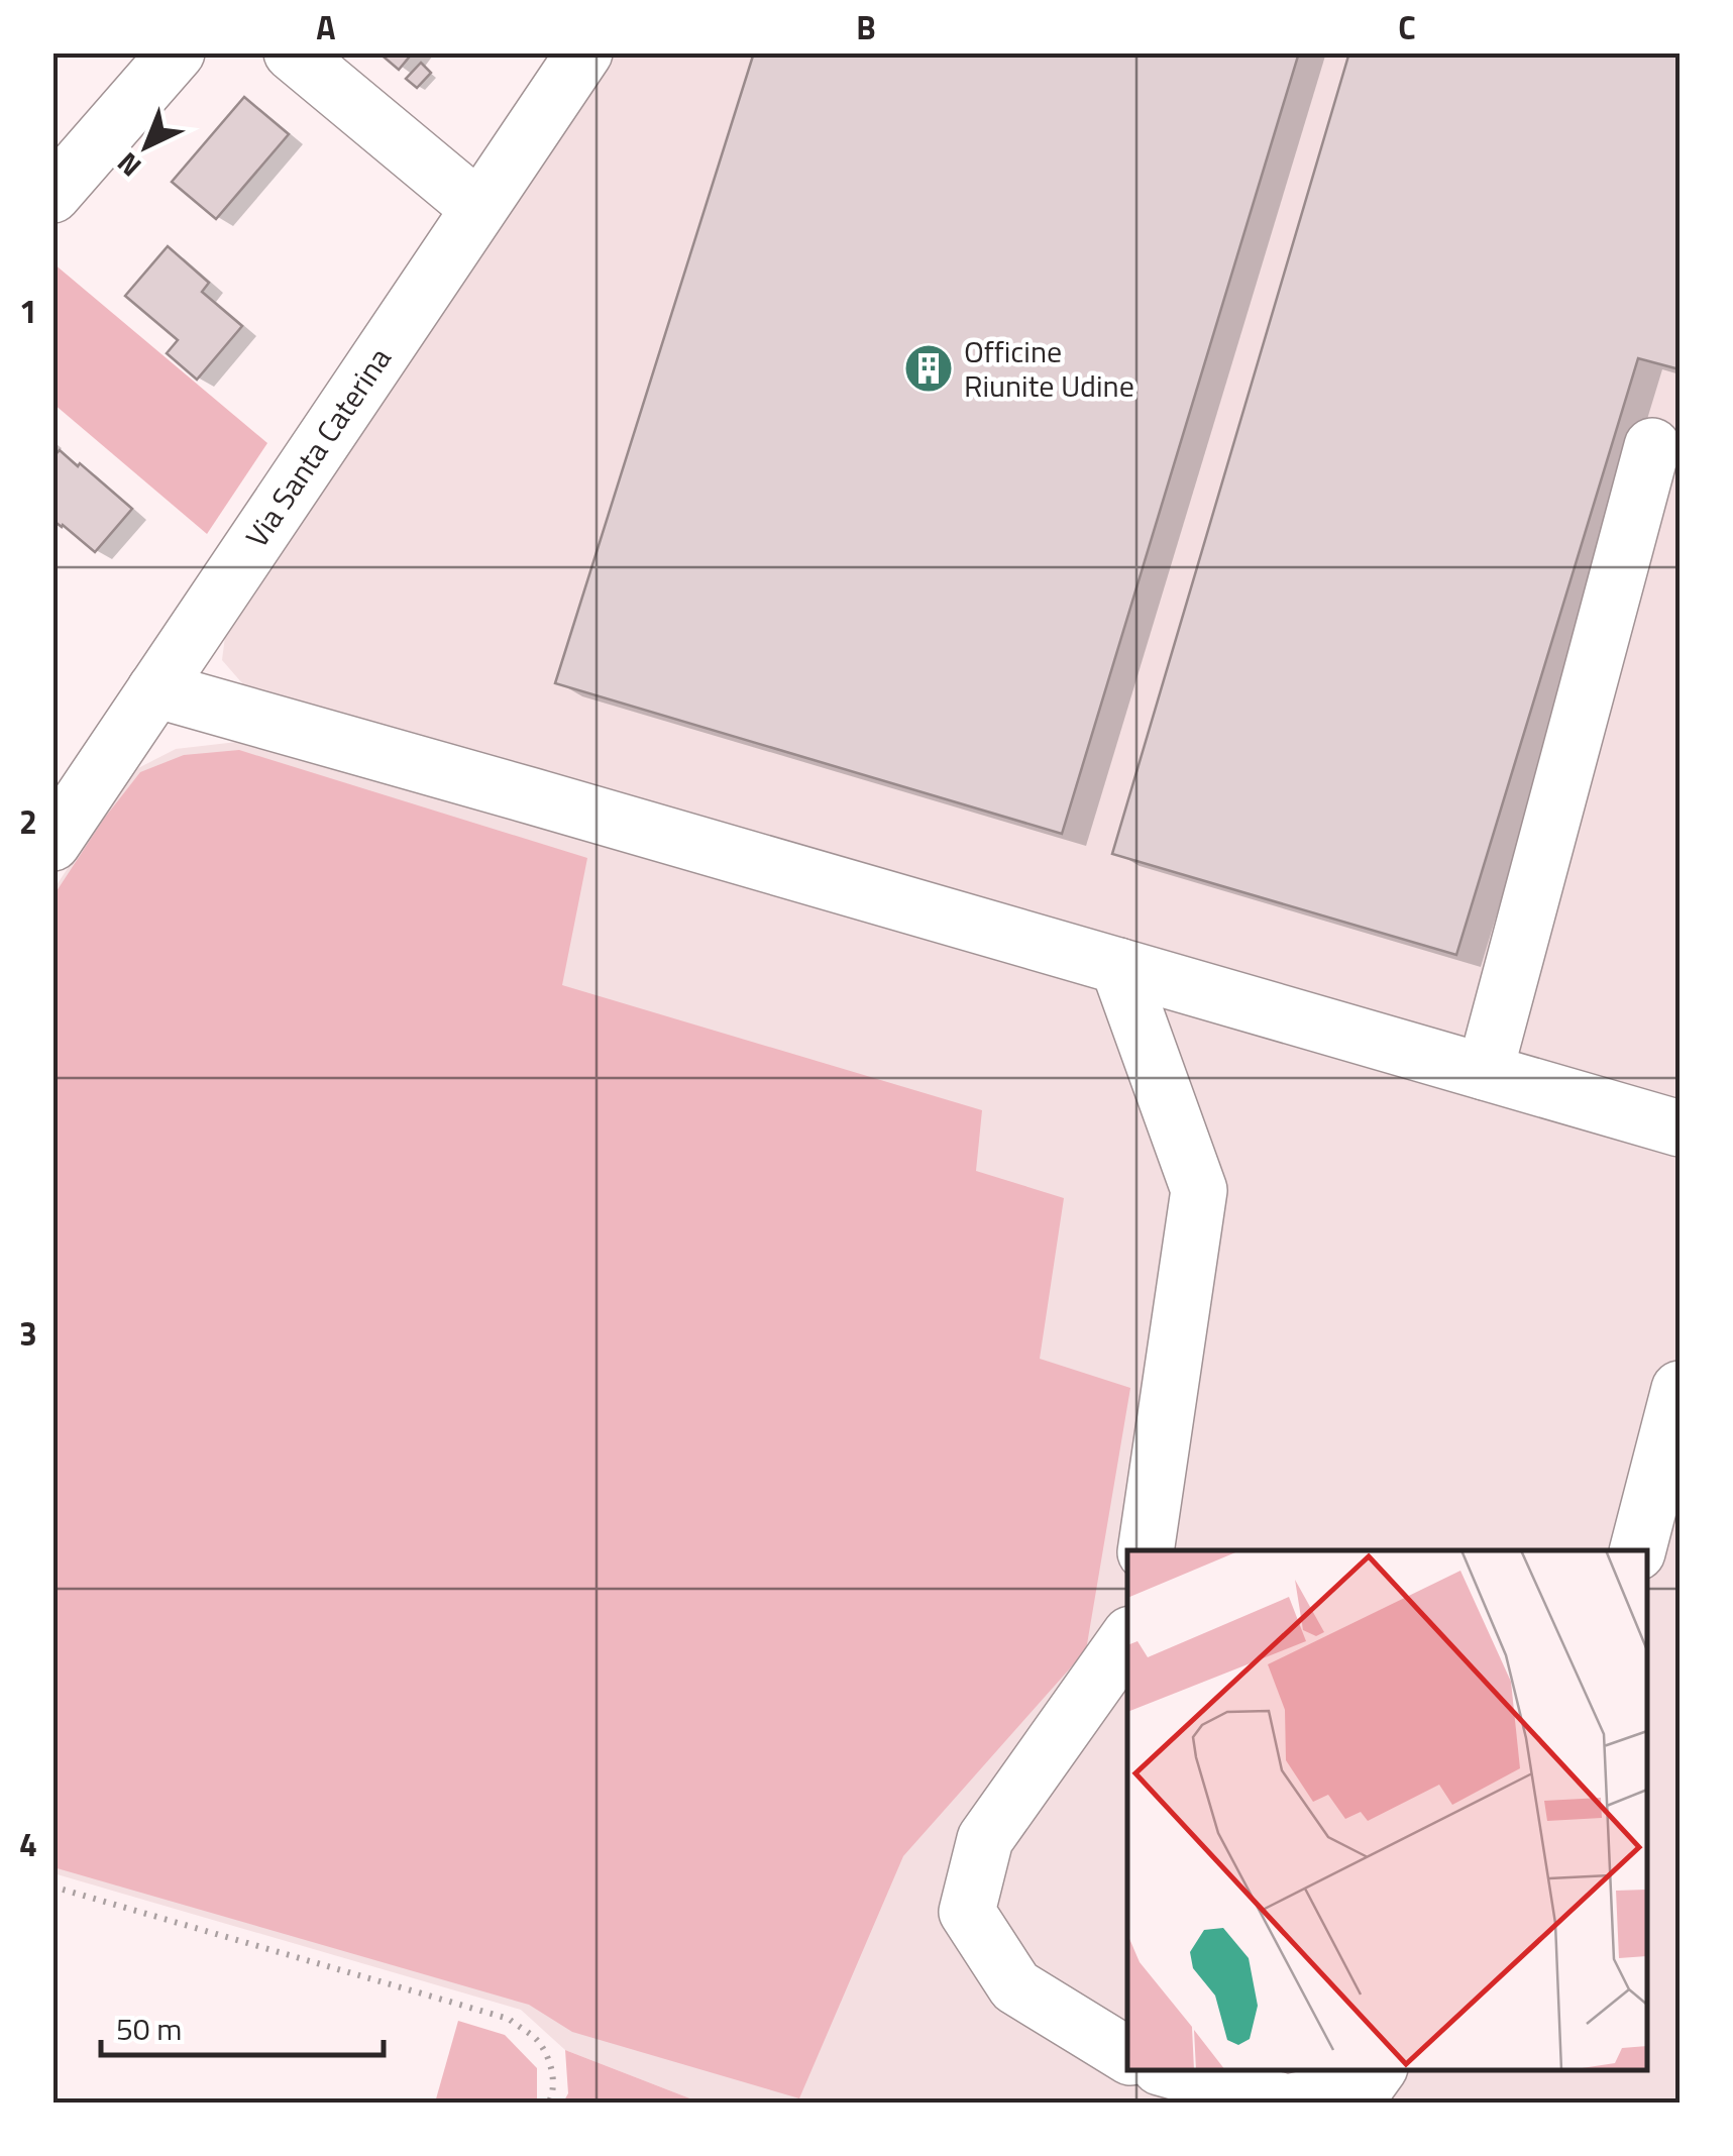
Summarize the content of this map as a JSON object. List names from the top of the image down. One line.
{"streets":{"street":["Via Santa Caterina"]},"places":{"building":["Officine Riunite Udine"]},"scale_bar":"50 m","north":"bottom left","grid":{"columns":["A","B","C"],"rows":["1","2","3","4"]}}
